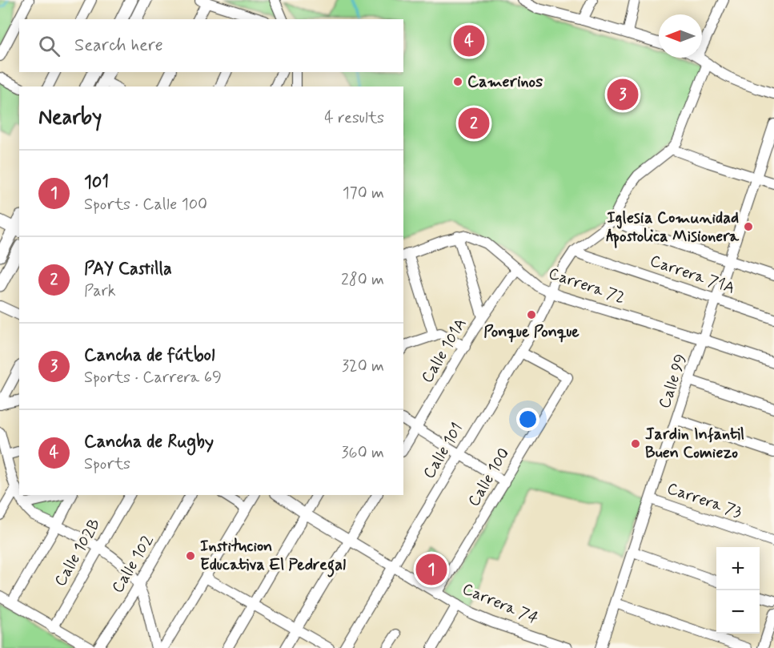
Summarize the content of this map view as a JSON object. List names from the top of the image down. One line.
{"streets":{"street":["Carrera 71A","Carrera 72","Calle 101A","Calle 99","Calle 101","Calle 100","Carrera 73","Calle 102B","Calle 102","Carrera 74"]},"crossings":[["Carrera 71A","Calle 99"],["Carrera 72","Calle 101A"],["Carrera 72","Calle 99"],["Carrera 72","Calle 101"],["Calle 99","Carrera 73"],["Calle 101","Calle 100"],["Calle 101","Carrera 74"],["Calle 100","Carrera 74"]],"places":["Camerinos","Iglesia Comunidad Apostolica Misionera","Ponque Ponque","Jardin Infantil Buen Comiezo","Institucion Educativa El Pedregal"],"north":"left","page":{"search":"Search here","pins":["4","3","2","1"],"heading":["Nearby","4 results"],"list":[{"mark":"1","name":"101","note":"Sports · Calle 100","value":"170 m"},{"mark":"2","name":"PAY Castilla","note":"Park","value":"280 m"},{"mark":"3","name":"Cancha de fútbol","note":"Sports · Carrera 69","value":"320 m"},{"mark":"4","name":"Cancha de Rugby","note":"Sports","value":"360 m"}],"map_buttons":["+","−"]}}
